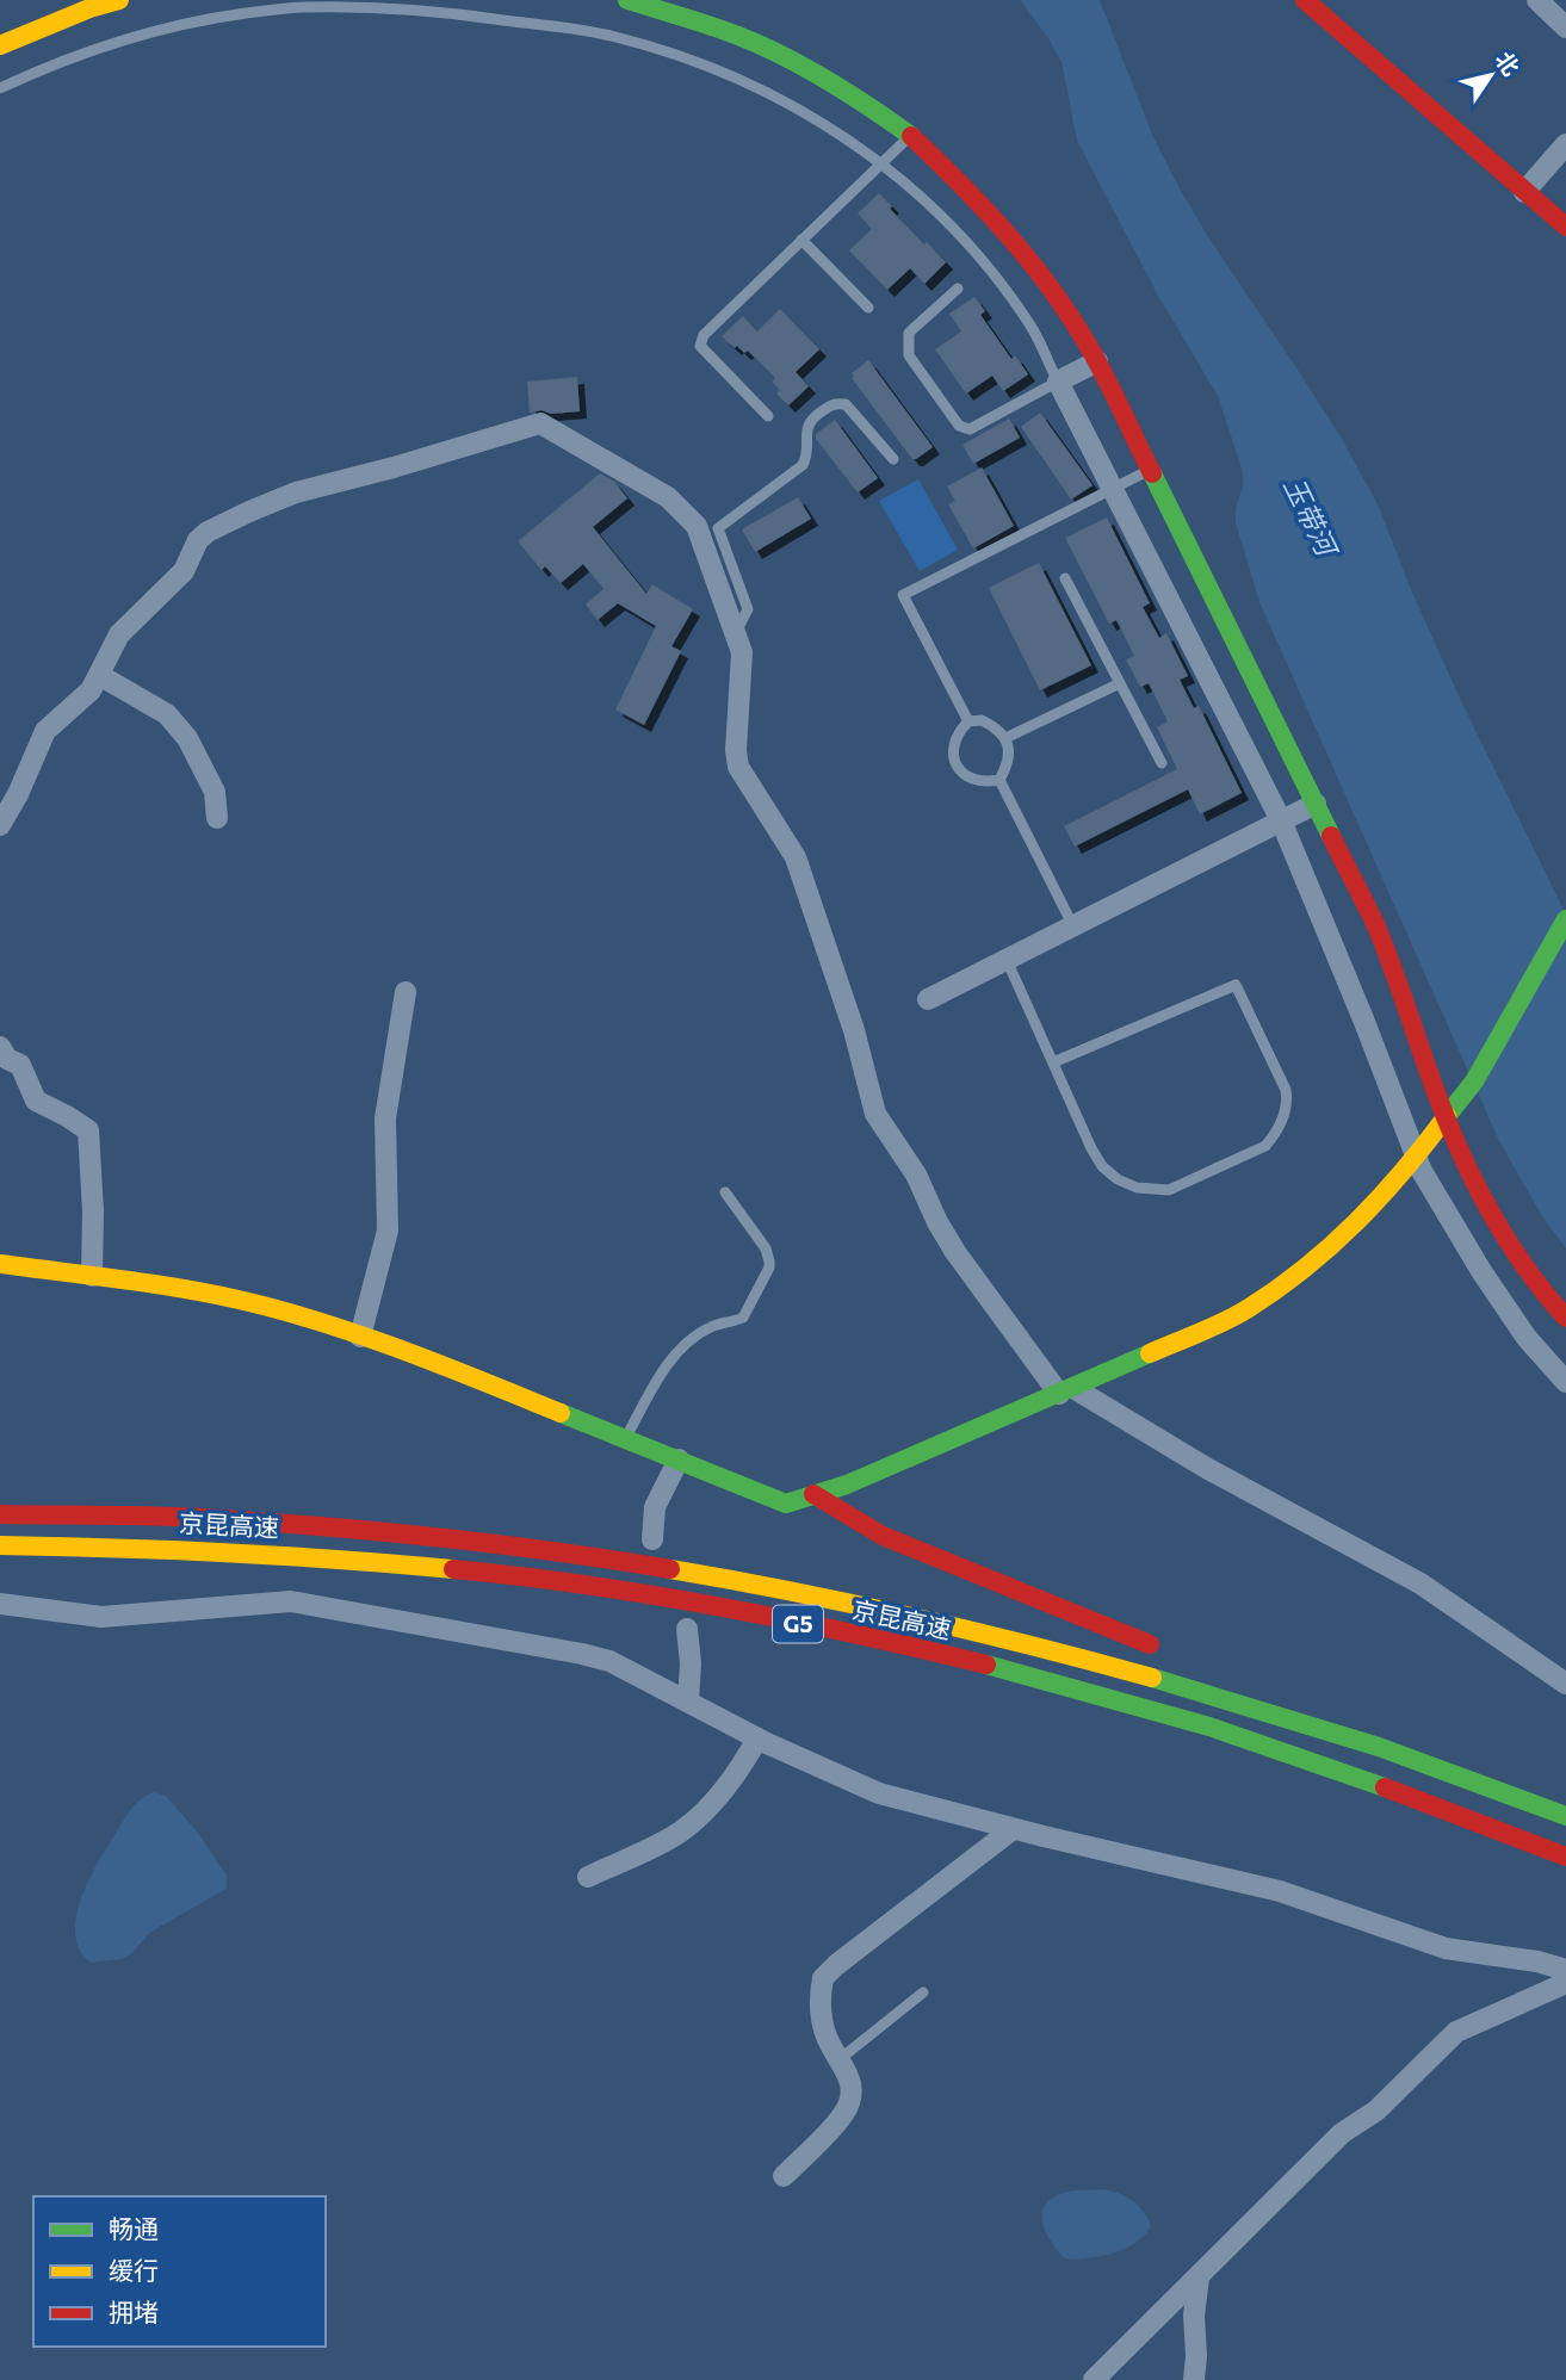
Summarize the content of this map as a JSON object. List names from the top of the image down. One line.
{"streets":{"main road":["京昆高速","G5"]},"water":["玉带河"],"legend":["畅通","缓行","拥堵"],"north":"top right"}
